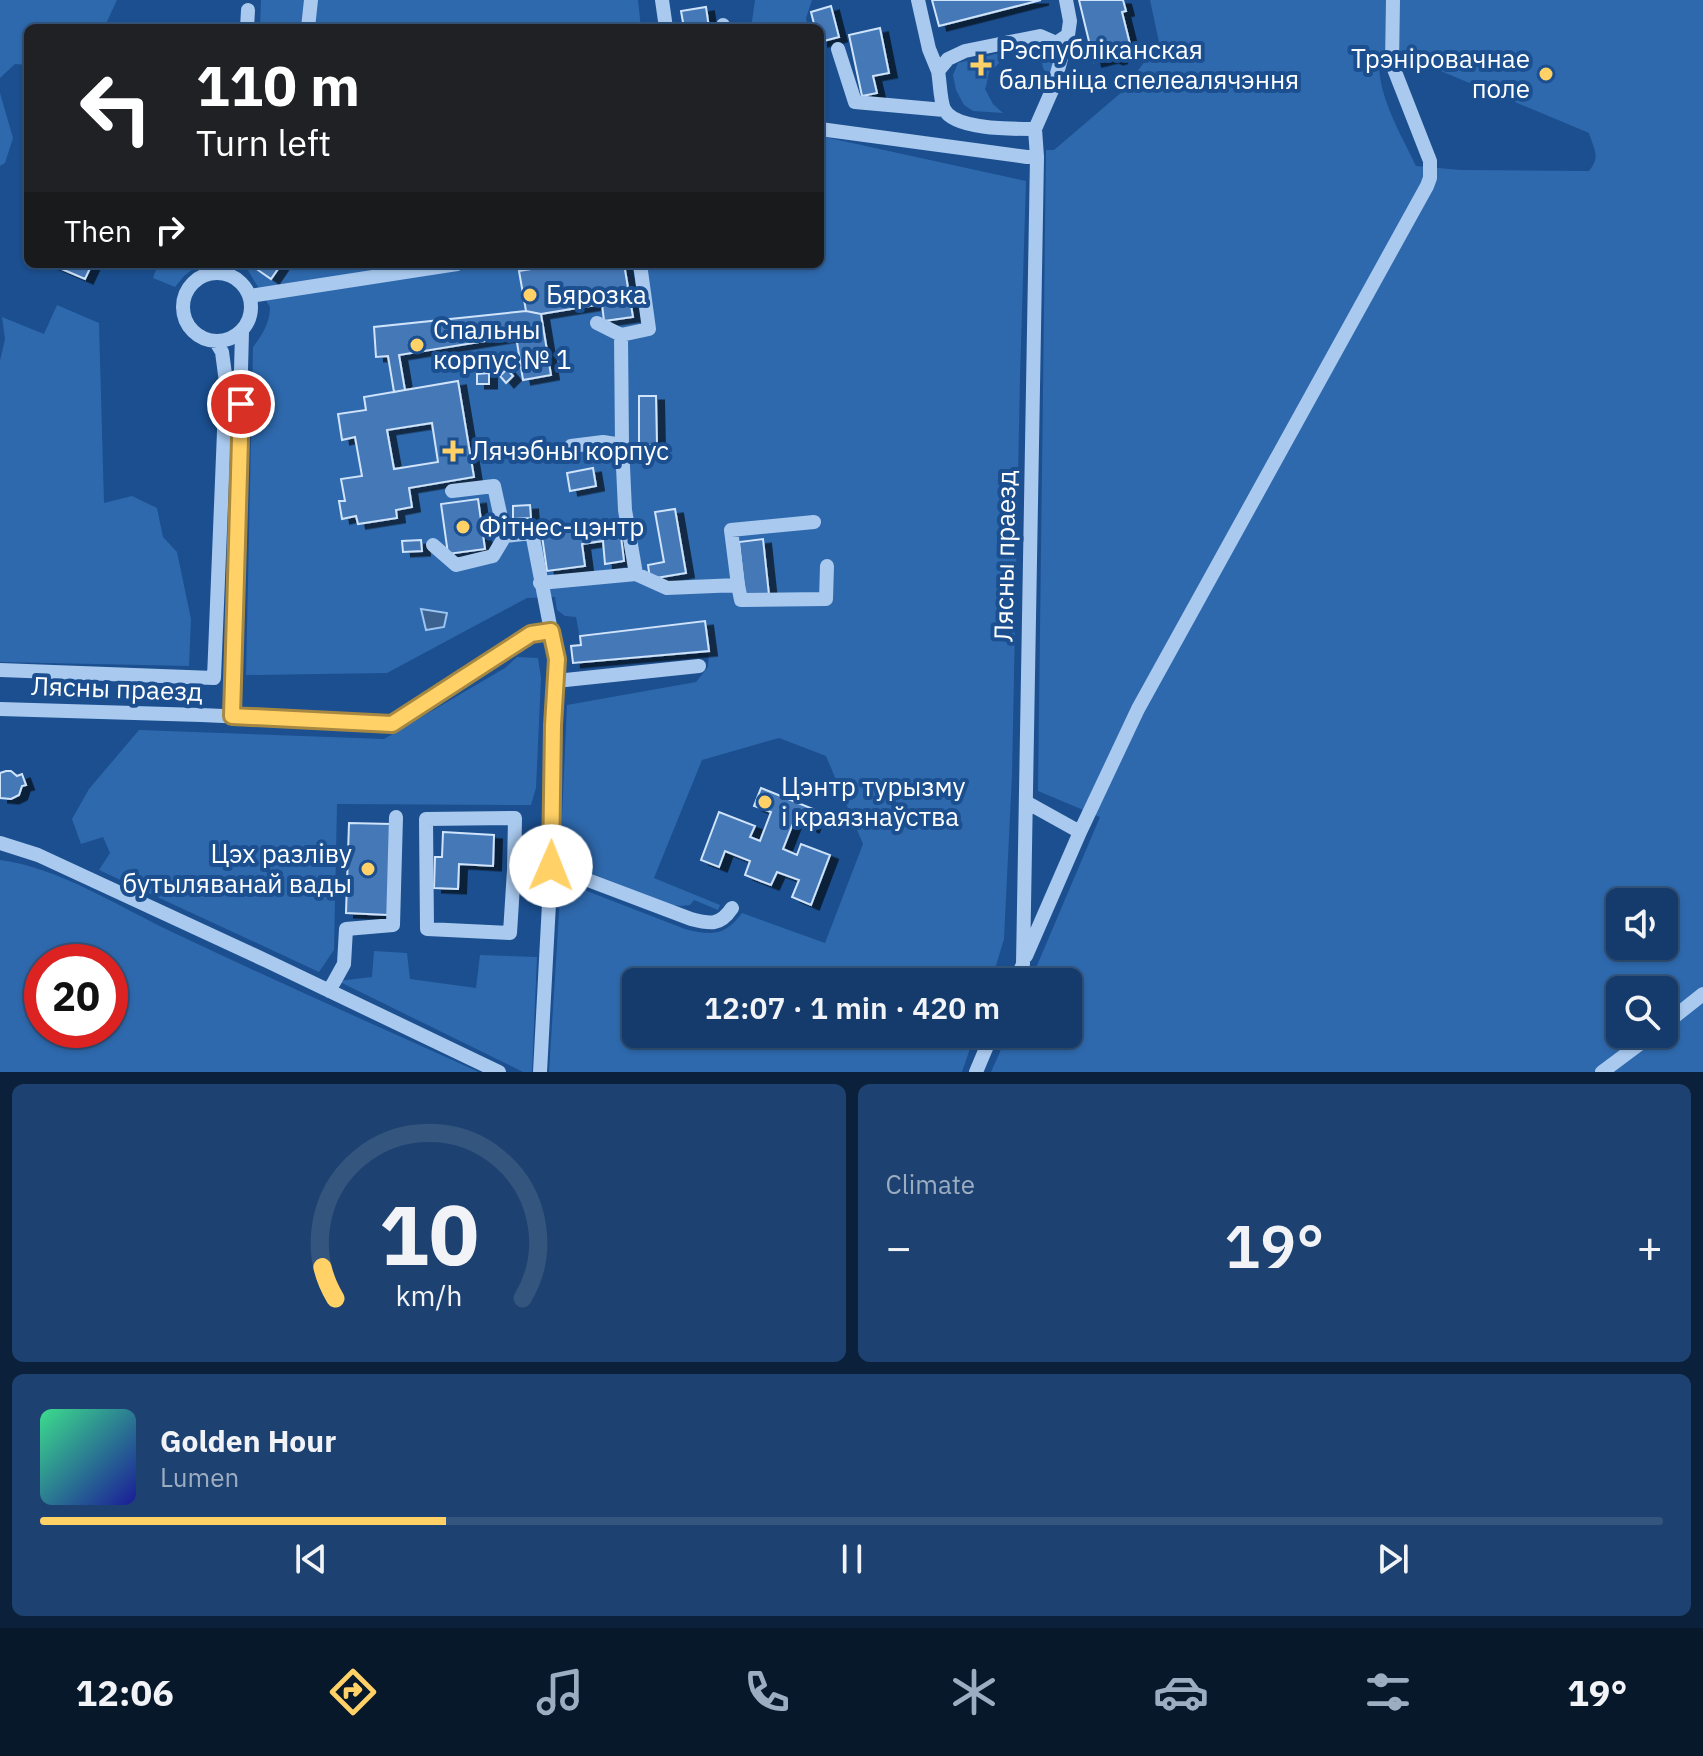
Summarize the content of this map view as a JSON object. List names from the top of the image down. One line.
{"streets":{"street":["Лясны праезд"]},"places":{"health":["Рэспубліканская бальніца спелеалячэння","Лячэбны корпус"],"other":["Трэніровачнае поле","Бярозка","Спальны корпус № 1","Фітнес-цэнтр","Цэнтр турызму і краязнаўства","Цэх разліву бутыляванай вады"]},"page":{"turn":["110 m","Turn left"],"then":"Then","limit":"20","trip":"12:07 · 1 min · 420 m","tile":"Climate","heat":["−","19°","+"],"song":["Golden Hour","Lumen"],"tabs":["12:06","19°"],"gauge":["10","km/h"]}}
